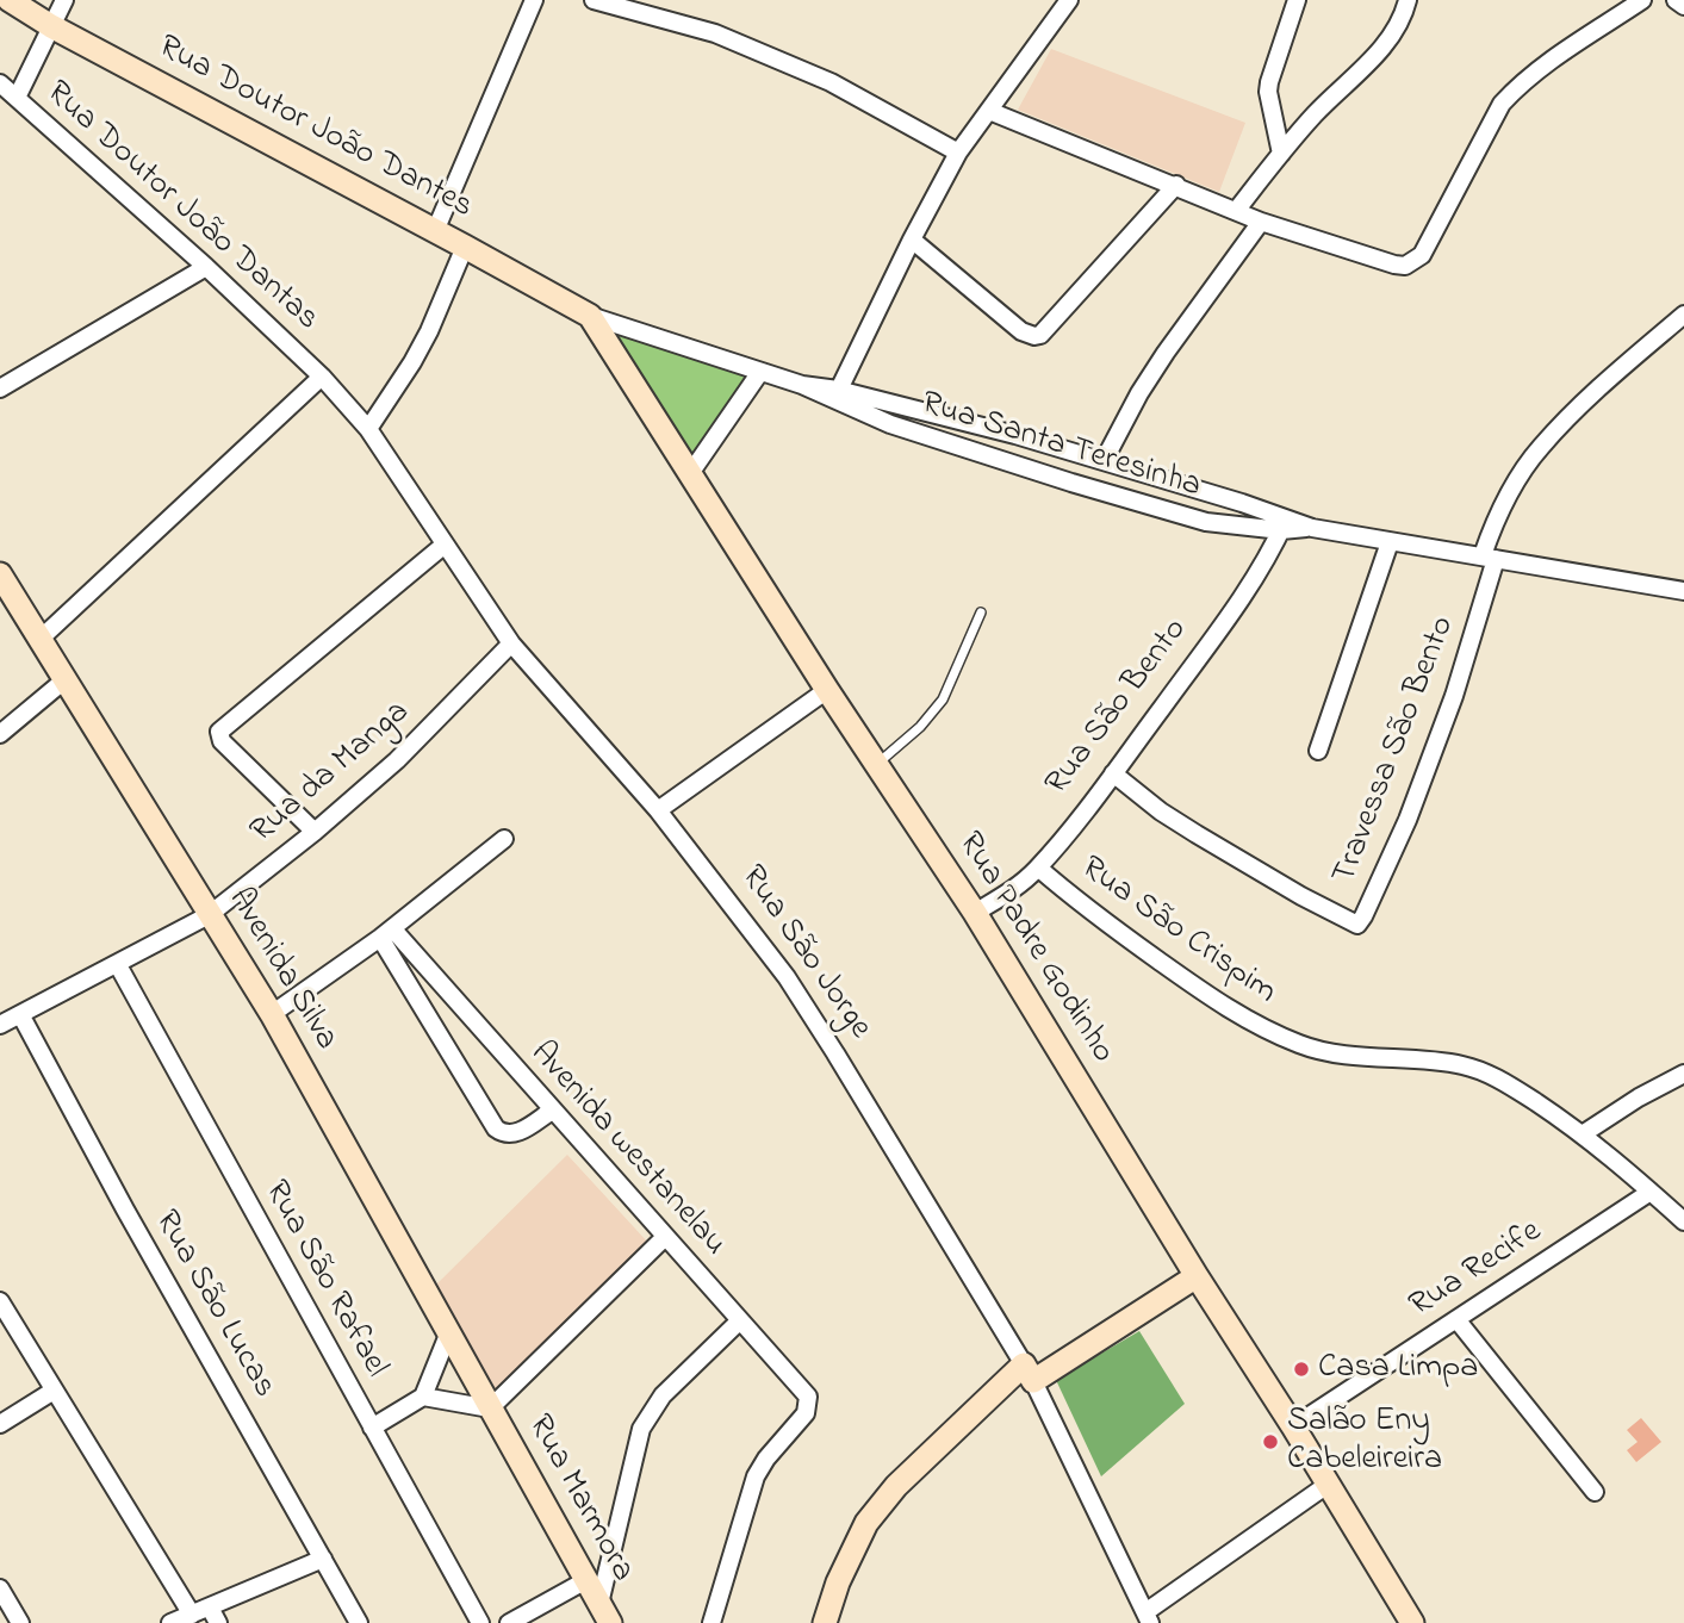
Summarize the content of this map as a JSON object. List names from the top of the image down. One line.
{"streets":{"street":["Rua Doutor João Dantes","Rua Doutor João Dantas","Rua Santa Teresinha","Rua São Bento","Travessa São Bento","Rua da Manga","Rua São Crispim","Rua Padre Godinho","Rua São Jorge","Avenida Silva","Avenida westanelau","Rua Recife","Rua São Rafael","Rua São Lucas","Rua Marmora"]},"crossings":[["Rua Doutor João Dantes","Rua Santa Teresinha"],["Rua Doutor João Dantes","Rua Padre Godinho"],["Rua Doutor João Dantas","Rua São Jorge"],["Rua Santa Teresinha","Rua São Bento"],["Rua Santa Teresinha","Travessa São Bento"],["Rua Santa Teresinha","Rua Padre Godinho"],["Rua São Bento","Travessa São Bento"],["Rua São Bento","Rua São Crispim"],["Rua São Bento","Rua Padre Godinho"],["Rua da Manga","Rua São Jorge"],["Rua da Manga","Avenida Silva"],["Rua da Manga","Rua São Rafael"],["Rua da Manga","Rua São Lucas"],["Rua São Crispim","Rua Recife"],["Rua Padre Godinho","Rua Recife"],["Avenida Silva","Rua Marmora"]],"places":["Casa Limpa","Salão Eny Cabeleireira"]}
